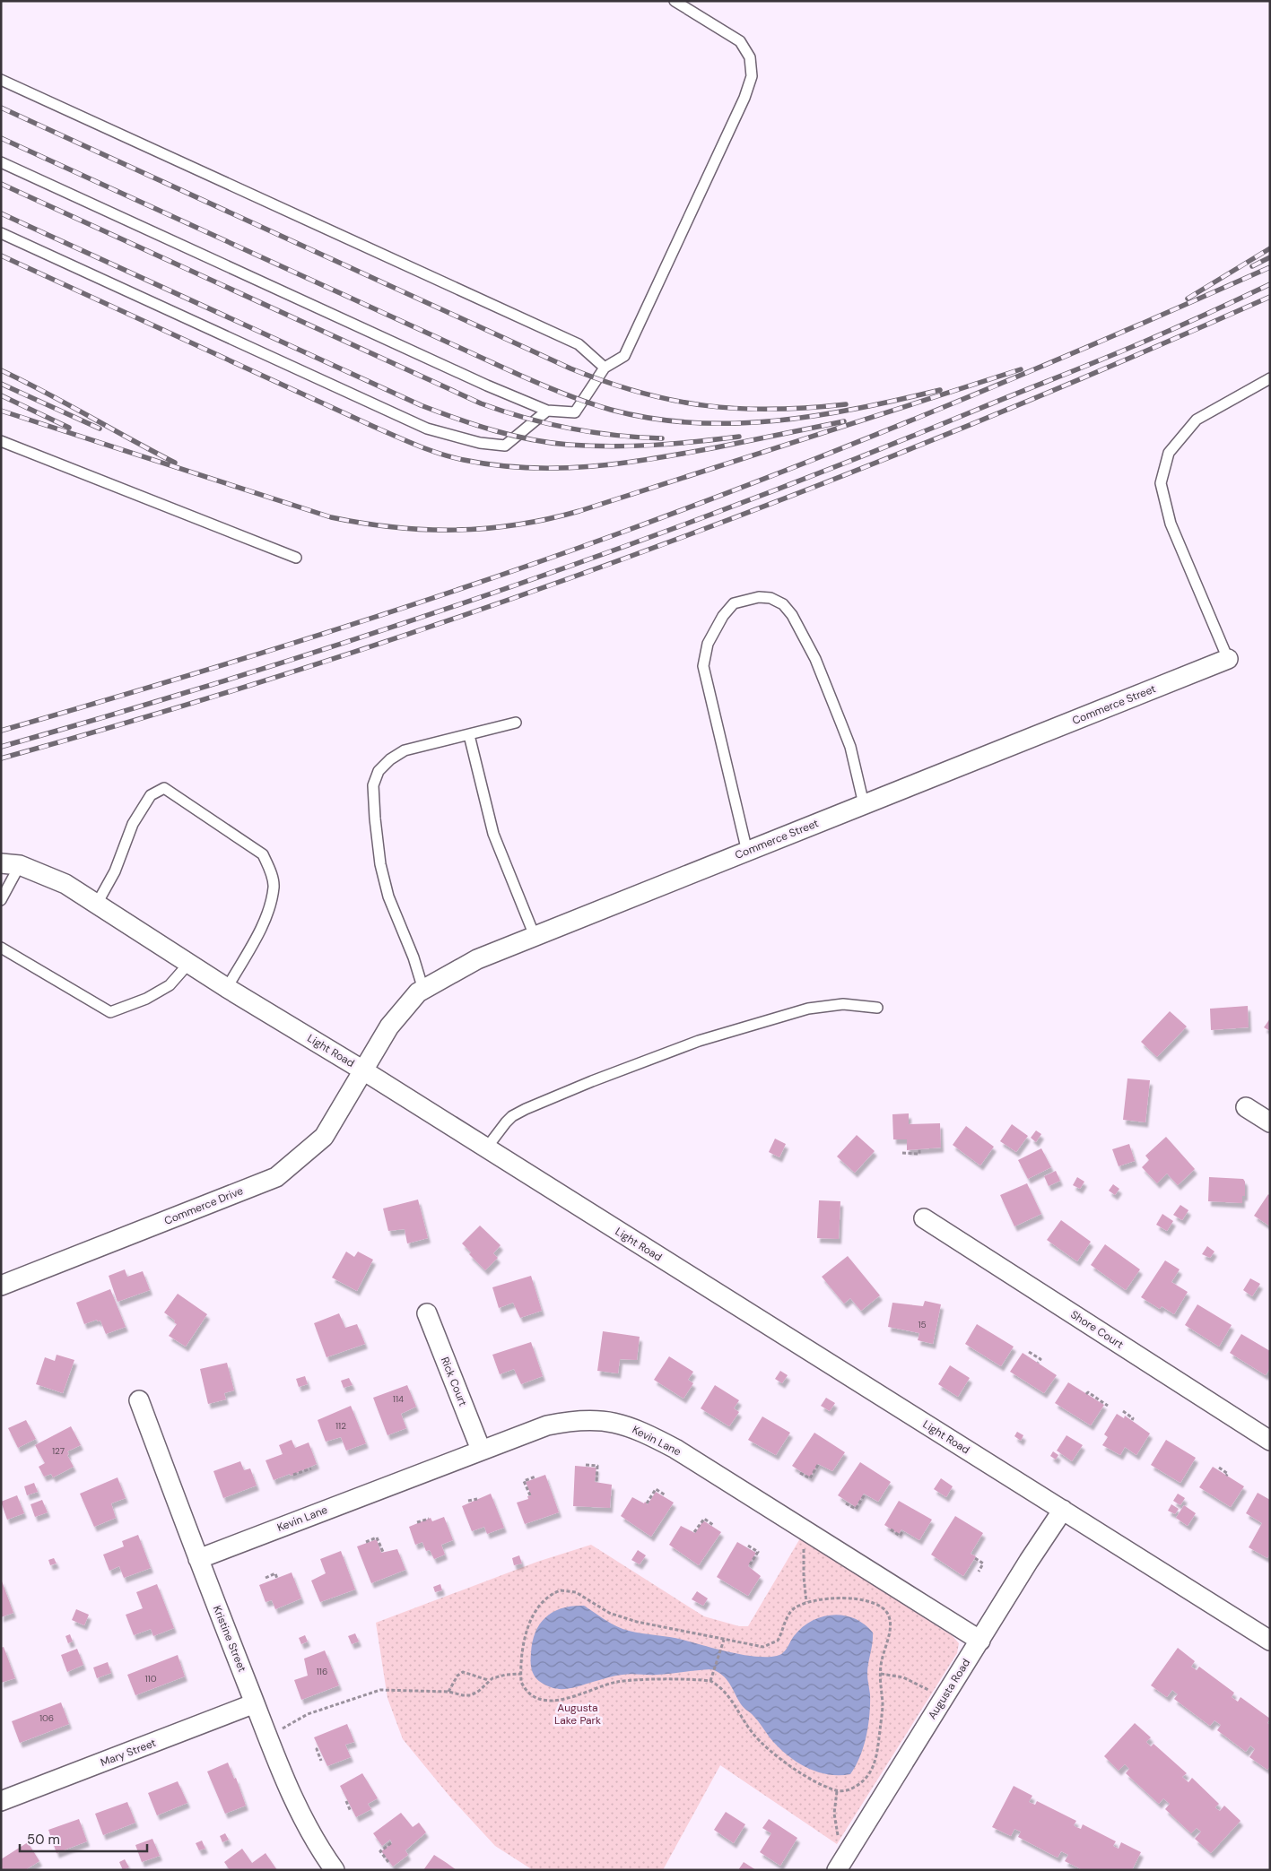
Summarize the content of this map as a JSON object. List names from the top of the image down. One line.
{"streets":{"street":["Commerce Street","Light Road","Commerce Drive","Shore Court","Rick Court","Kevin Lane","Kristine Street","Augusta Road","Mary Street"]},"crossings":[["Commerce Street","Light Road"],["Commerce Street","Commerce Drive"],["Light Road","Commerce Drive"],["Light Road","Augusta Road"],["Rick Court","Kevin Lane"],["Kevin Lane","Kristine Street"],["Kevin Lane","Augusta Road"],["Kristine Street","Mary Street"]],"parks":["Augusta Lake Park"],"house_numbers":["15","114","112","127","116","110","106"],"scale_bar":"50 m"}
